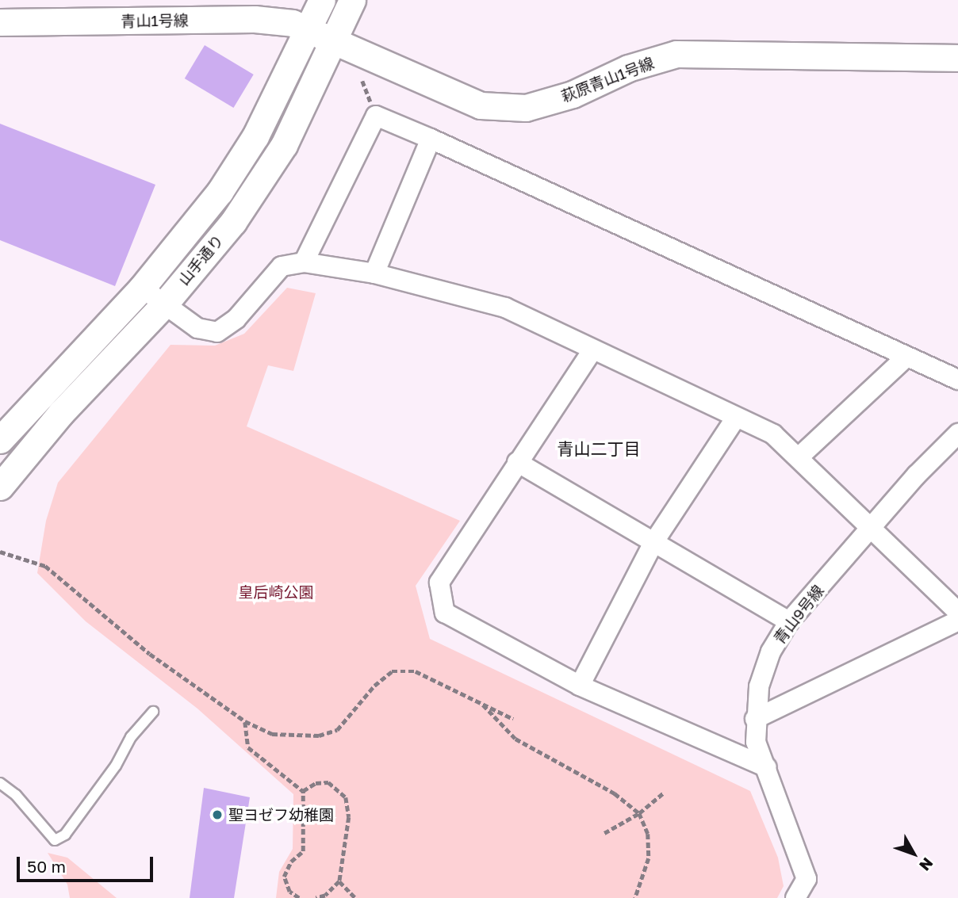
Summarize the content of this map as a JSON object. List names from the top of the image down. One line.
{"streets":{"street":["青山1号線","萩原青山1号線","山手通り","青山9号線"]},"crossings":[["青山1号線","萩原青山1号線"],["青山1号線","山手通り"],["萩原青山1号線","山手通り"]],"districts":["青山二丁目"],"parks":["皇后崎公園"],"places":["聖ヨゼフ幼稚園"],"scale_bar":"50 m","north":"bottom right"}
